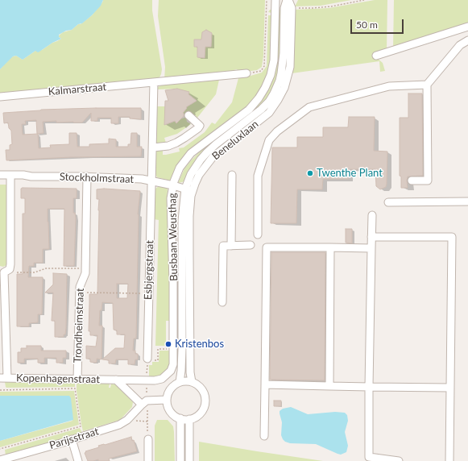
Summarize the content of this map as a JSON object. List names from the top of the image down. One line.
{"streets":{"street":["Kalmarstraat","Beneluxlaan","Stockholmstraat","Busbaan Weusthag","Esbjergstraat","Trondheimstraat","Kopenhagenstraat","Parijsstraat"]},"crossings":[["Beneluxlaan","Stockholmstraat"],["Stockholmstraat","Busbaan Weusthag"],["Stockholmstraat","Esbjergstraat"],["Stockholmstraat","Trondheimstraat"],["Busbaan Weusthag","Kopenhagenstraat"],["Trondheimstraat","Kopenhagenstraat"]],"places":["Twenthe Plant","Kristenbos"],"scale_bar":"50 m"}
